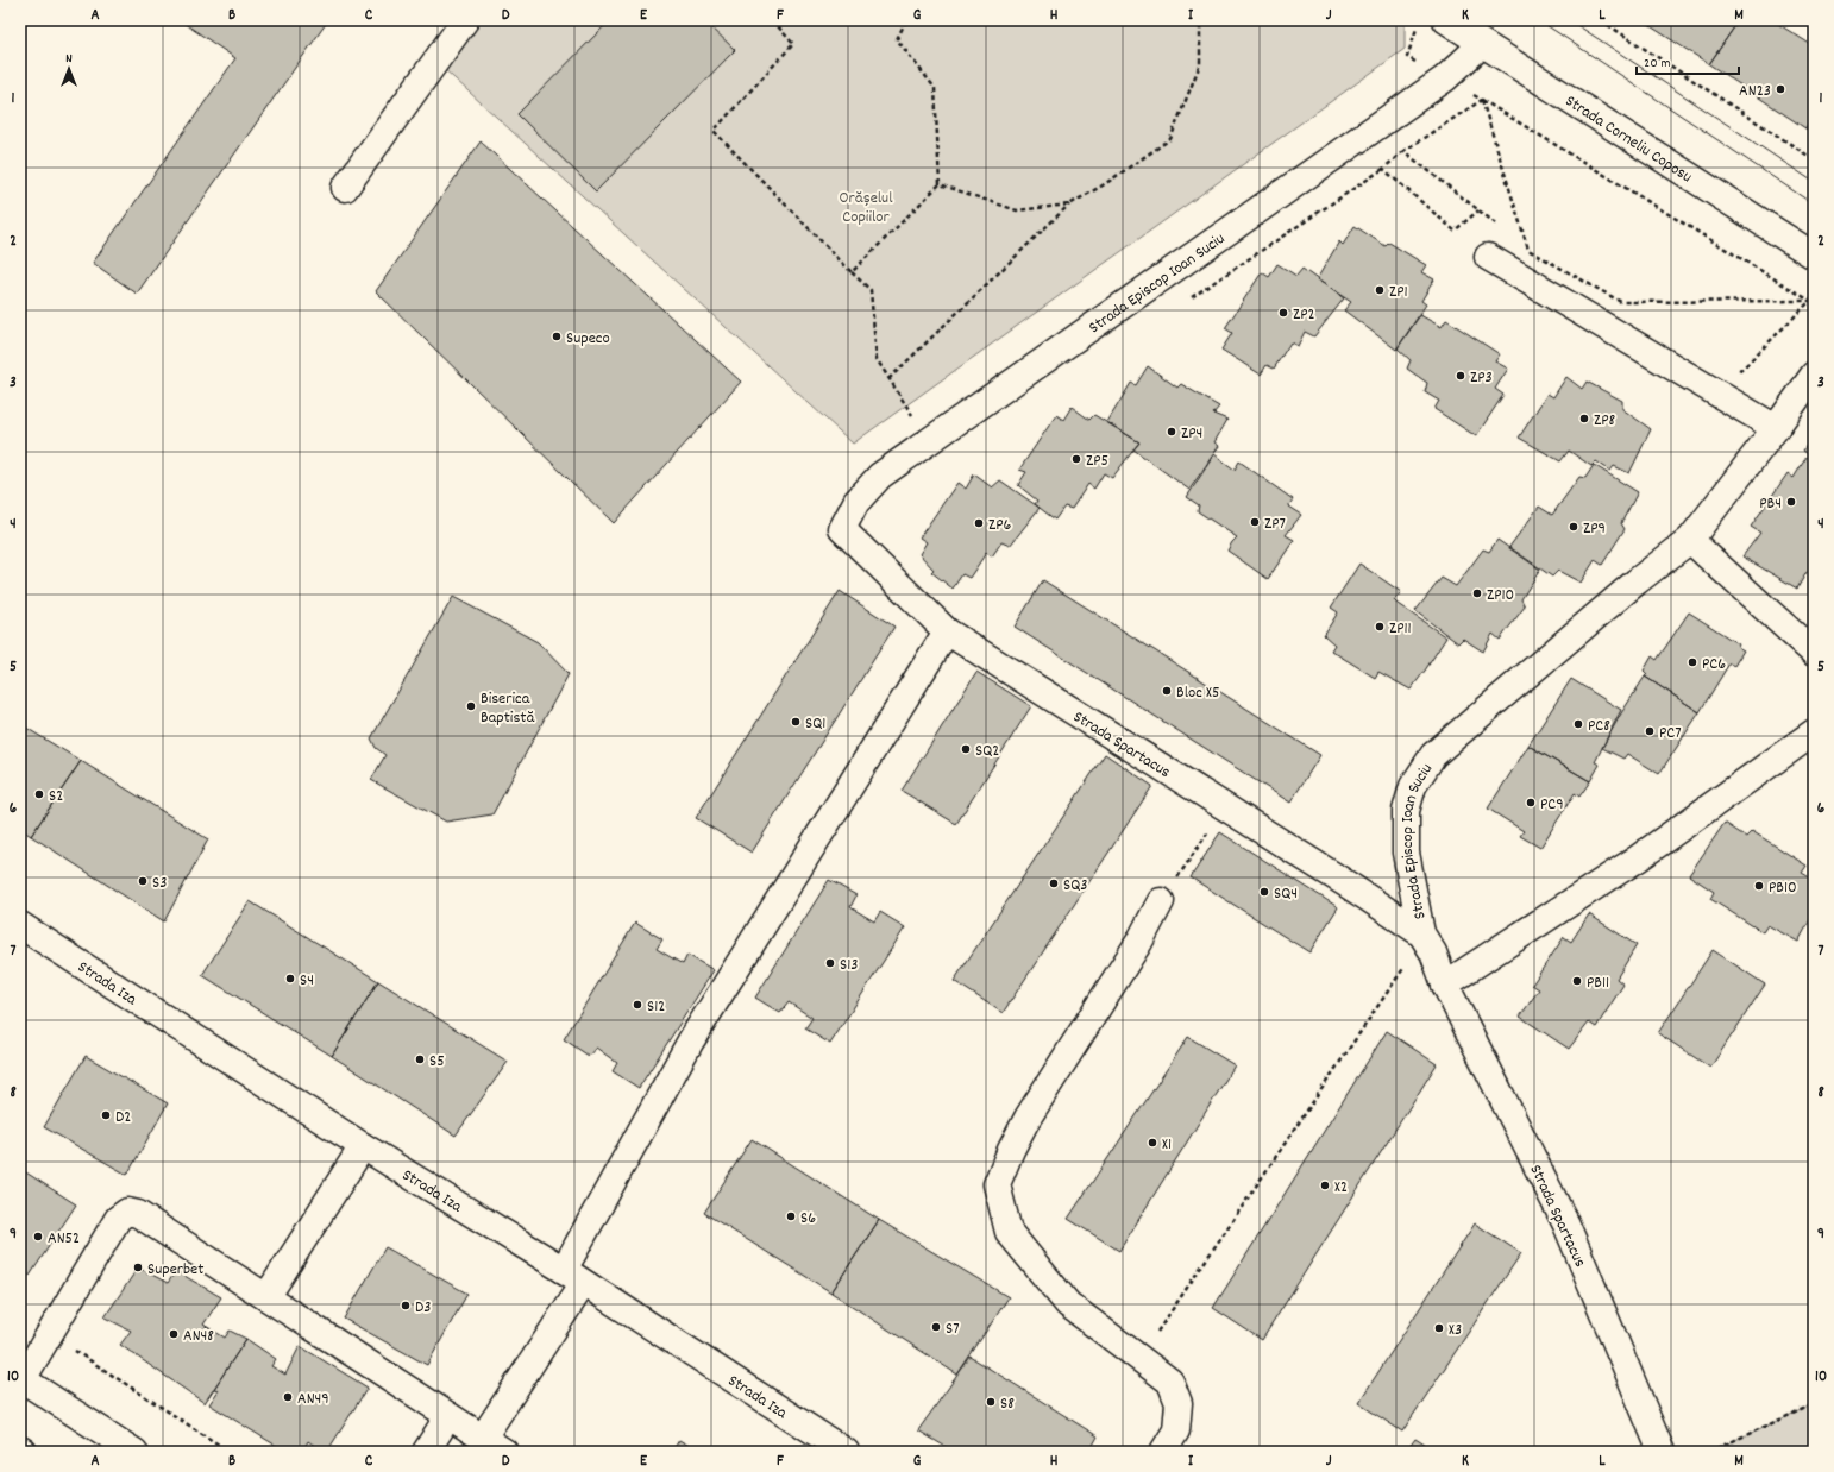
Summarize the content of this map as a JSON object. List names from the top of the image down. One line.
{"streets":{"street":["Strada Corneliu Coposu","Strada Episcop Ioan Suciu","Strada Spartacus","Strada Iza"]},"crossings":[["Strada Corneliu Coposu","Strada Episcop Ioan Suciu"],["Strada Episcop Ioan Suciu","Strada Spartacus"]],"parks":["Orășelul Copiilor"],"places":["AN23","ZP1","ZP2","Supeco","ZP3","ZP8","ZP4","ZP5","PB4","ZP7","ZP6","ZP9","ZP10","ZP11","PC6","Bloc X5","Biserica Baptistă","SQ1","PC8","PC7","SQ2","S2","PC9","S3","SQ3","PB10","SQ4","S13","S4","PB11","S12","S5","D2","X1","X2","S6","AN52","Superbet","D3","S7","X3","AN48","AN49","S8"],"scale_bar":"20 m","north":"top","grid":{"columns":["A","B","C","D","E","F","G","H","I","J","K","L","M"],"rows":["1","2","3","4","5","6","7","8","9","10"]}}
